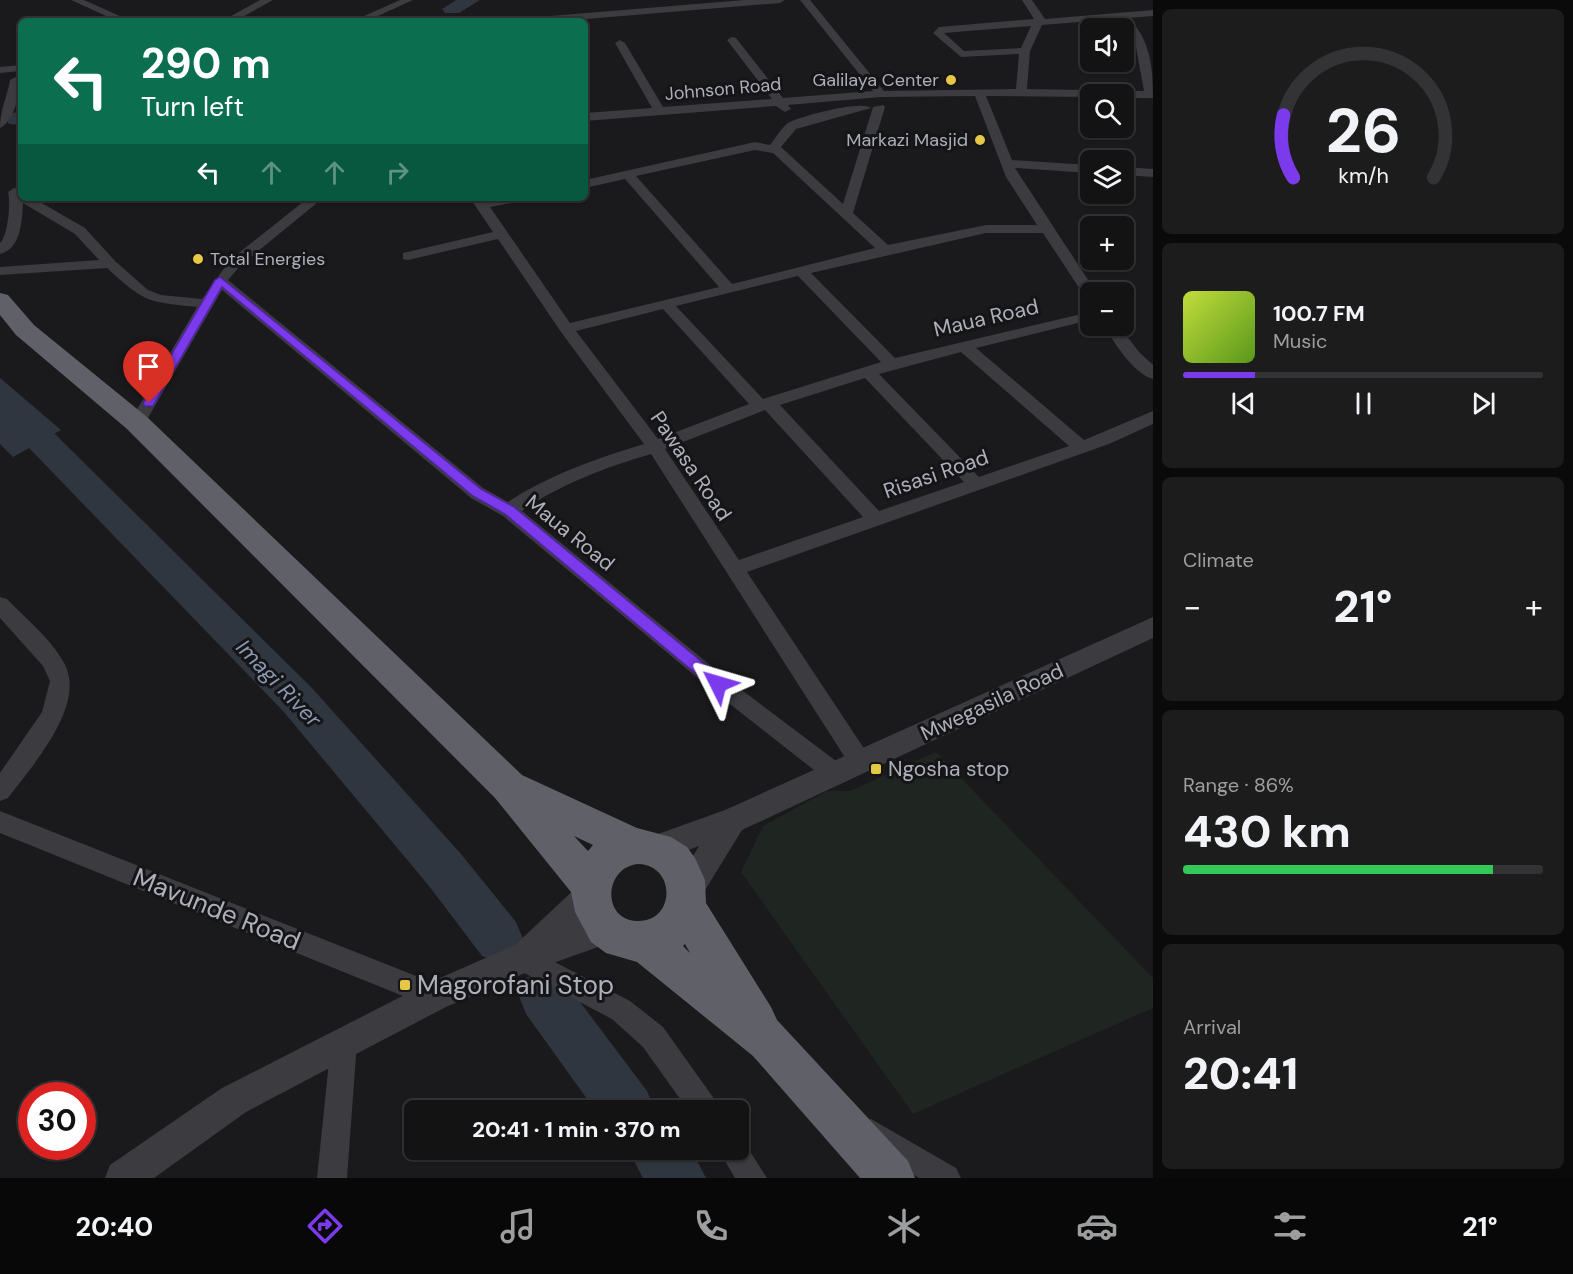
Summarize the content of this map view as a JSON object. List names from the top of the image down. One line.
{"streets":{"street":["Johnson Road","Maua Road","Pawasa Road","Risasi Road","Mwegasila Road","Mavunde Road"]},"crossings":[["Maua Road","Pawasa Road"],["Maua Road","Mwegasila Road"],["Pawasa Road","Risasi Road"],["Pawasa Road","Mwegasila Road"]],"water":["Imagi River"],"places":{"other":["Galilaya Center","Markazi Masjid","Total Energies"],"transit":["Ngosha stop","Magorofani Stop"]},"page":{"map_buttons":["+","−"],"turn":["290 m","Turn left"],"song":["100.7 FM","Music"],"tile":["Climate",["Range · 86%","430 km"],["Arrival","20:41"]],"heat":["−","21°","+"],"limit":"30","trip":"20:41 · 1 min · 370 m","tabs":["20:40","21°"],"gauge":["26","km/h"]}}
